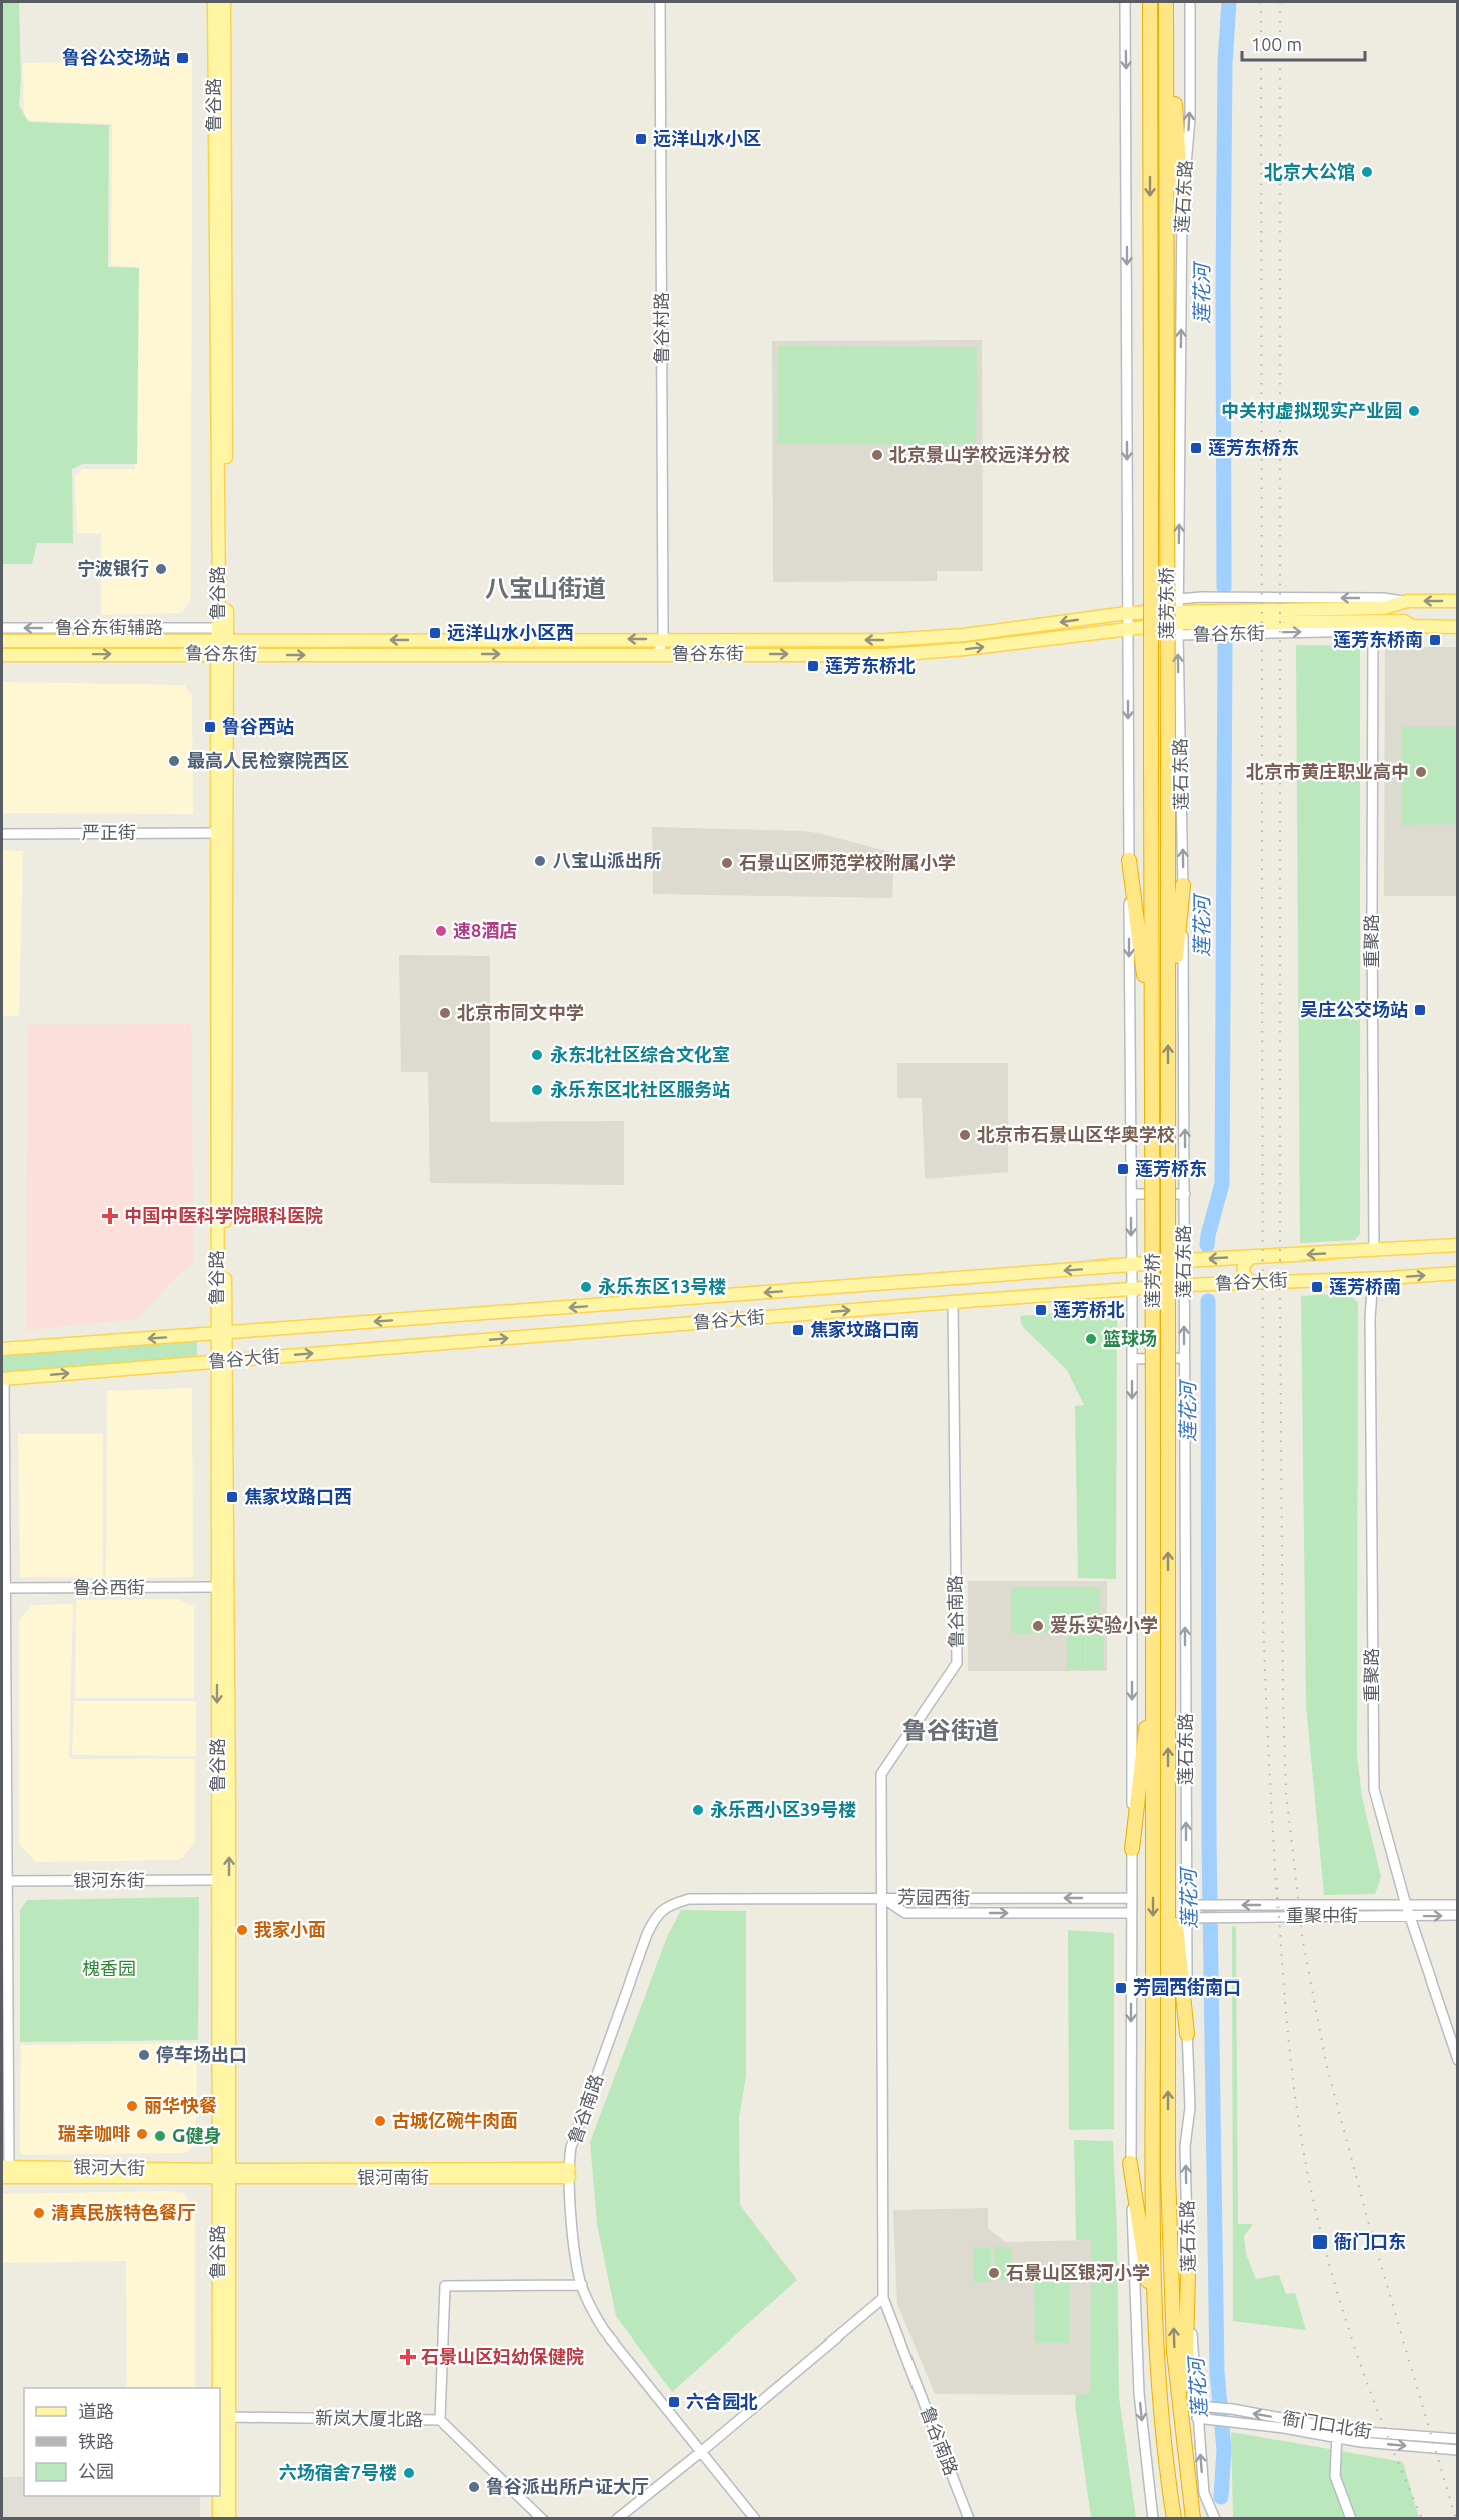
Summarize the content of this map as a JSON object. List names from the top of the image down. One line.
{"streets":{"highway":["莲石东路","莲芳东桥","莲芳桥"],"main road":["鲁谷路","鲁谷东街","鲁谷大街","银河大街","银河南街"],"street":["鲁谷村路","鲁谷东街辅路","严正街","重聚路","鲁谷西街","鲁谷南路","银河东街","芳园西街","重聚中街","新岚大厦北路","衙门口北街"]},"crossings":[["鲁谷路","鲁谷东街辅路"],["鲁谷路","鲁谷东街"],["鲁谷路","严正街"],["鲁谷路","鲁谷大街"],["鲁谷路","鲁谷西街"],["鲁谷路","银河东街"],["鲁谷路","银河大街"],["鲁谷路","银河南街"],["鲁谷路","新岚大厦北路"],["莲石东路","莲芳东桥"],["莲石东路","鲁谷东街"],["莲石东路","莲芳桥"],["莲石东路","鲁谷大街"],["莲石东路","重聚中街"],["莲石东路","衙门口北街"],["鲁谷村路","鲁谷东街"],["鲁谷东街","重聚路"],["重聚路","鲁谷大街"],["重聚路","重聚中街"],["鲁谷大街","鲁谷南路"],["鲁谷南路","芳园西街"],["鲁谷南路","银河南街"],["银河大街","银河南街"]],"one_way":["鲁谷东街辅路"],"districts":["八宝山街道","鲁谷街道"],"water":["莲花河"],"parks":["槐香园"],"places":{"transit":["鲁谷公交场站","远洋山水小区","莲芳东桥东","远洋山水小区西","莲芳东桥南","莲芳东桥北","鲁谷西站","吴庄公交场站","莲芳桥东","莲芳桥南","莲芳桥北","焦家坟路口南","焦家坟路口西","芳园西街南口","衙门口东","六合园北"],"other":["北京大公馆","中关村虚拟现实产业园","北京景山学校远洋分校","宁波银行","最高人民检察院西区","北京市黄庄职业高中","八宝山派出所","石景山区师范学校附属小学","速8酒店","北京市同文中学","永东北社区综合文化室","永乐东区北社区服务站","北京市石景山区华奥学校","永乐东区13号楼","篮球场","爱乐实验小学","永乐西小区39号楼","我家小面","停车场出口","丽华快餐","古城亿碗牛肉面","瑞幸咖啡","G健身","清真民族特色餐厅","石景山区银河小学","六场宿舍7号楼","鲁谷派出所户证大厅"],"health":["中国中医科学院眼科医院","石景山区妇幼保健院"]},"legend":["道路","铁路","公园"],"scale_bar":"100 m"}
